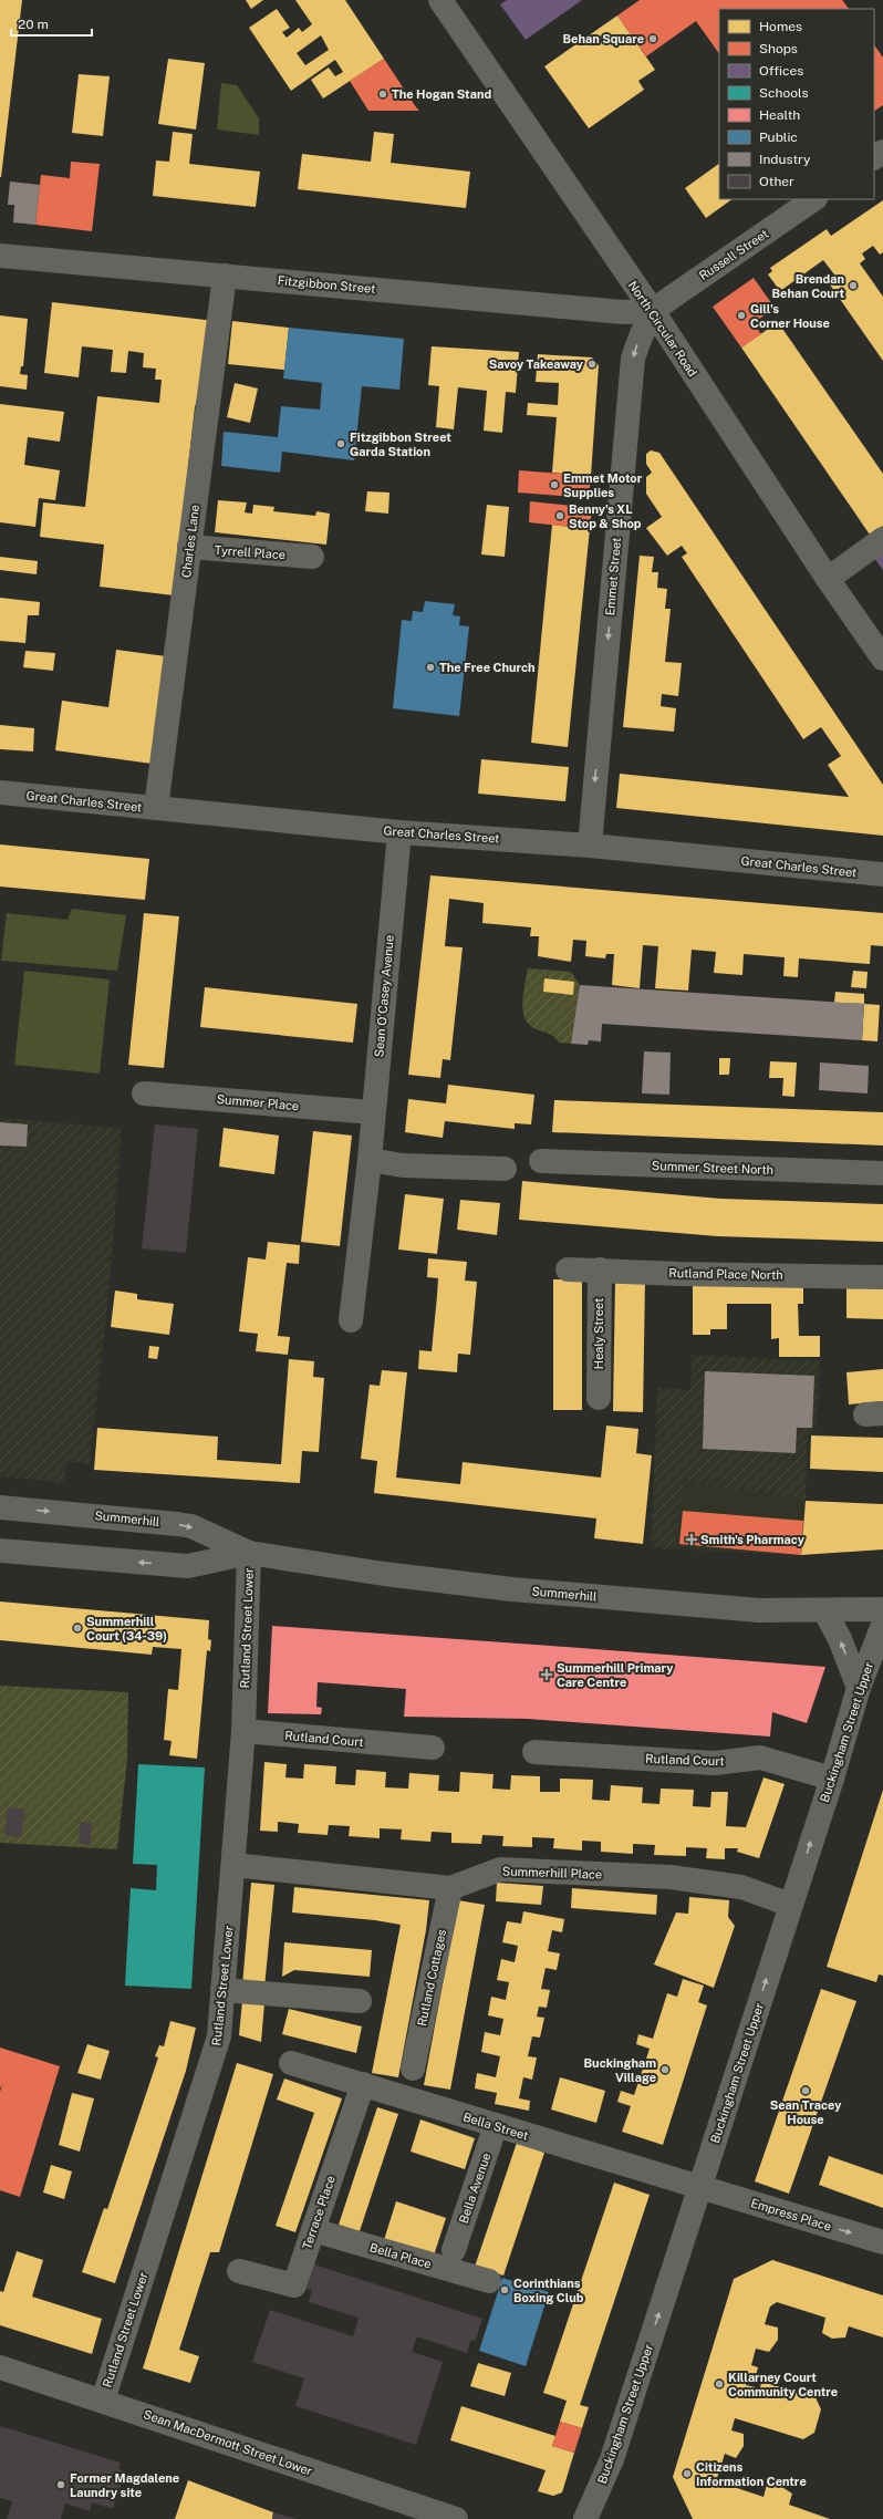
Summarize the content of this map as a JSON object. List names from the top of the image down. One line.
{"streets":{"main road":["North Circular Road","Summerhill"],"street":["Russell Street","Fitzgibbon Street","Charles Lane","Tyrrell Place","Emmet Street","Great Charles Street","Sean O'Casey Avenue","Summer Place","Summer Street North","Rutland Place North","Healy Street","Rutland Street Lower","Buckingham Street Upper","Rutland Court","Summerhill Place","Rutland Cottages","Bella Street","Bella Avenue","Terrace Place","Empress Place","Bella Place","Sean MacDermott Street Lower"]},"crossings":[["Russell Street","Fitzgibbon Street"],["Russell Street","North Circular Road"],["Russell Street","Emmet Street"],["Fitzgibbon Street","North Circular Road"],["Fitzgibbon Street","Charles Lane"],["Fitzgibbon Street","Emmet Street"],["North Circular Road","Emmet Street"],["Charles Lane","Tyrrell Place"],["Charles Lane","Great Charles Street"],["Emmet Street","Great Charles Street"],["Great Charles Street","Sean O'Casey Avenue"],["Sean O'Casey Avenue","Summer Place"],["Rutland Place North","Healy Street"],["Summerhill","Rutland Street Lower"],["Rutland Street Lower","Rutland Court"],["Rutland Street Lower","Summerhill Place"],["Rutland Street Lower","Sean MacDermott Street Lower"],["Buckingham Street Upper","Rutland Court"],["Buckingham Street Upper","Summerhill Place"],["Buckingham Street Upper","Bella Street"],["Buckingham Street Upper","Empress Place"],["Summerhill Place","Rutland Cottages"],["Bella Street","Bella Avenue"],["Bella Street","Terrace Place"],["Bella Street","Empress Place"],["Terrace Place","Bella Place"]],"one_way":["Emmet Street","Buckingham Street Upper","Empress Place"],"places":{"other":["Behan Square","The Hogan Stand","Brendan Behan Court","Gill's Corner House","Savoy Takeaway","Fitzgibbon Street Garda Station","Emmet Motor Supplies","Benny's XL Stop & Shop","The Free Church","Summerhill Court (34-39)","Buckingham Village","Sean Tracey House","Corinthians Boxing Club","Killarney Court Community Centre","Citizens Information Centre","Former Magdalene Laundry site"],"health":["Smith's Pharmacy","Summerhill Primary Care Centre"]},"legend":["Homes","Shops","Offices","Schools","Health","Public","Industry","Other"],"scale_bar":"20 m"}
